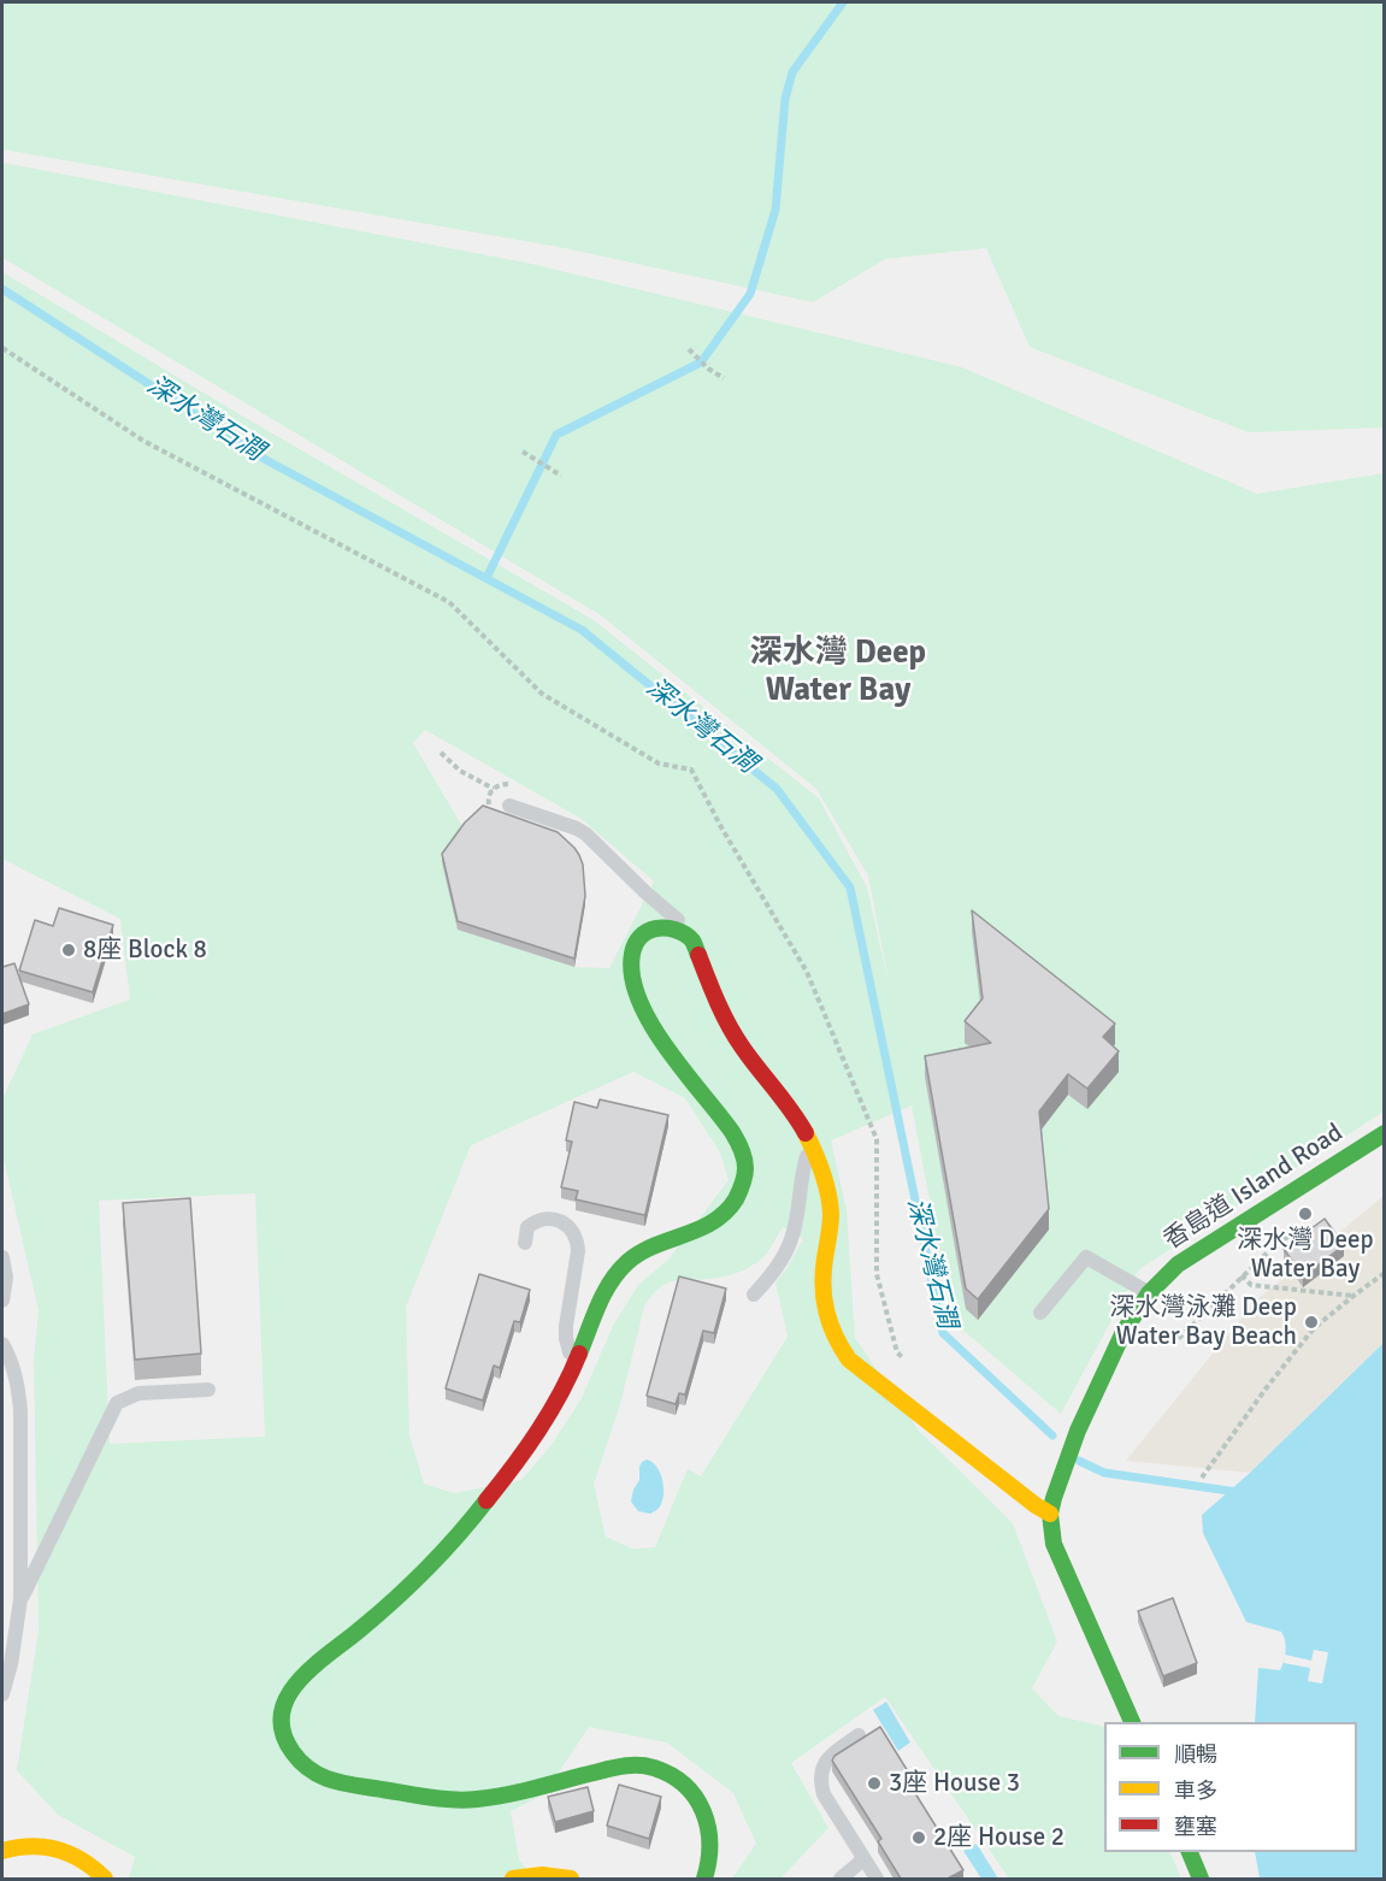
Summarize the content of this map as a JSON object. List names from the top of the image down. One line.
{"streets":{"street":["香島道 Island Road"]},"districts":["深水灣 Deep Water Bay"],"water":["深水灣石澗"],"places":["8座 Block 8","深水灣 Deep Water Bay","深水灣泳灘 Deep Water Bay Beach","3座 House 3","2座 House 2"],"legend":["順暢","車多","壅塞"]}
